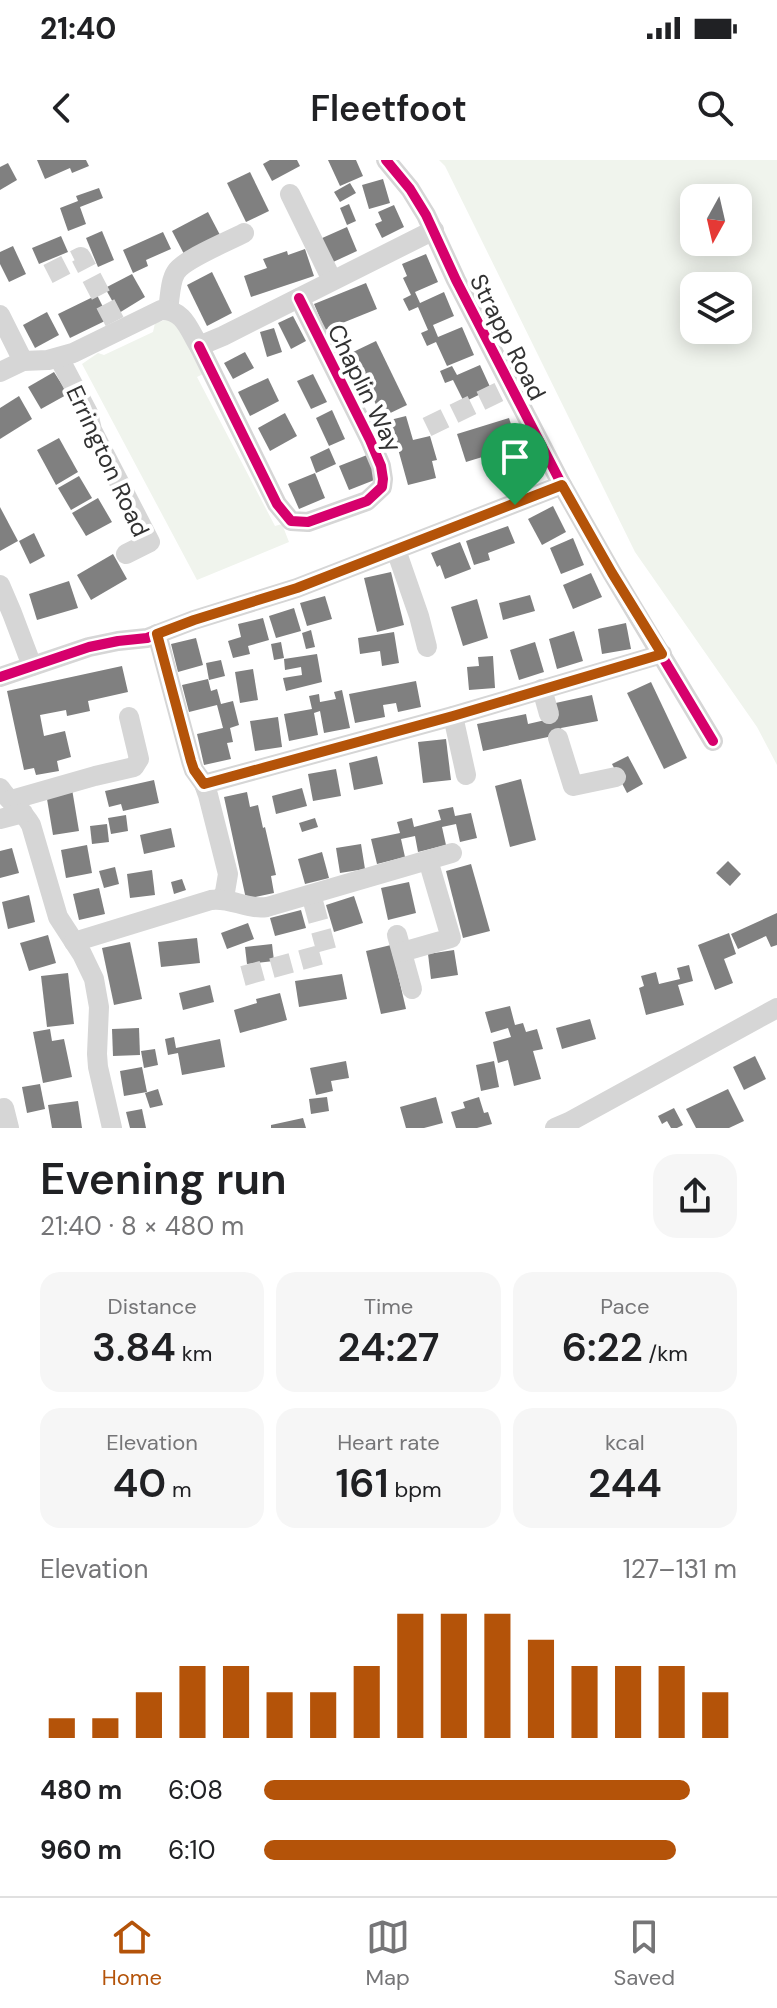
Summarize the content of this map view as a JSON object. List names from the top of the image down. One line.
{"streets":{"street":["Strapp Road","Chaplin Way","Errington Road"]},"north":"bottom","page":{"status":"21:40","header":"Fleetfoot","heading":["Evening run","21:40 · 8 × 480 m"],"stats":[["Distance","3.84 km"],["Time","24:27"],["Pace","6:22 /km"],["Elevation","40 m"],["Heart rate","161 bpm"],["kcal","244"]],"chart":["Elevation","127–131 m"],"list":[{"name":"480 m","note":"6:08"},{"name":"960 m","note":"6:10"}],"tabs":["Home","Map","Saved"]}}
